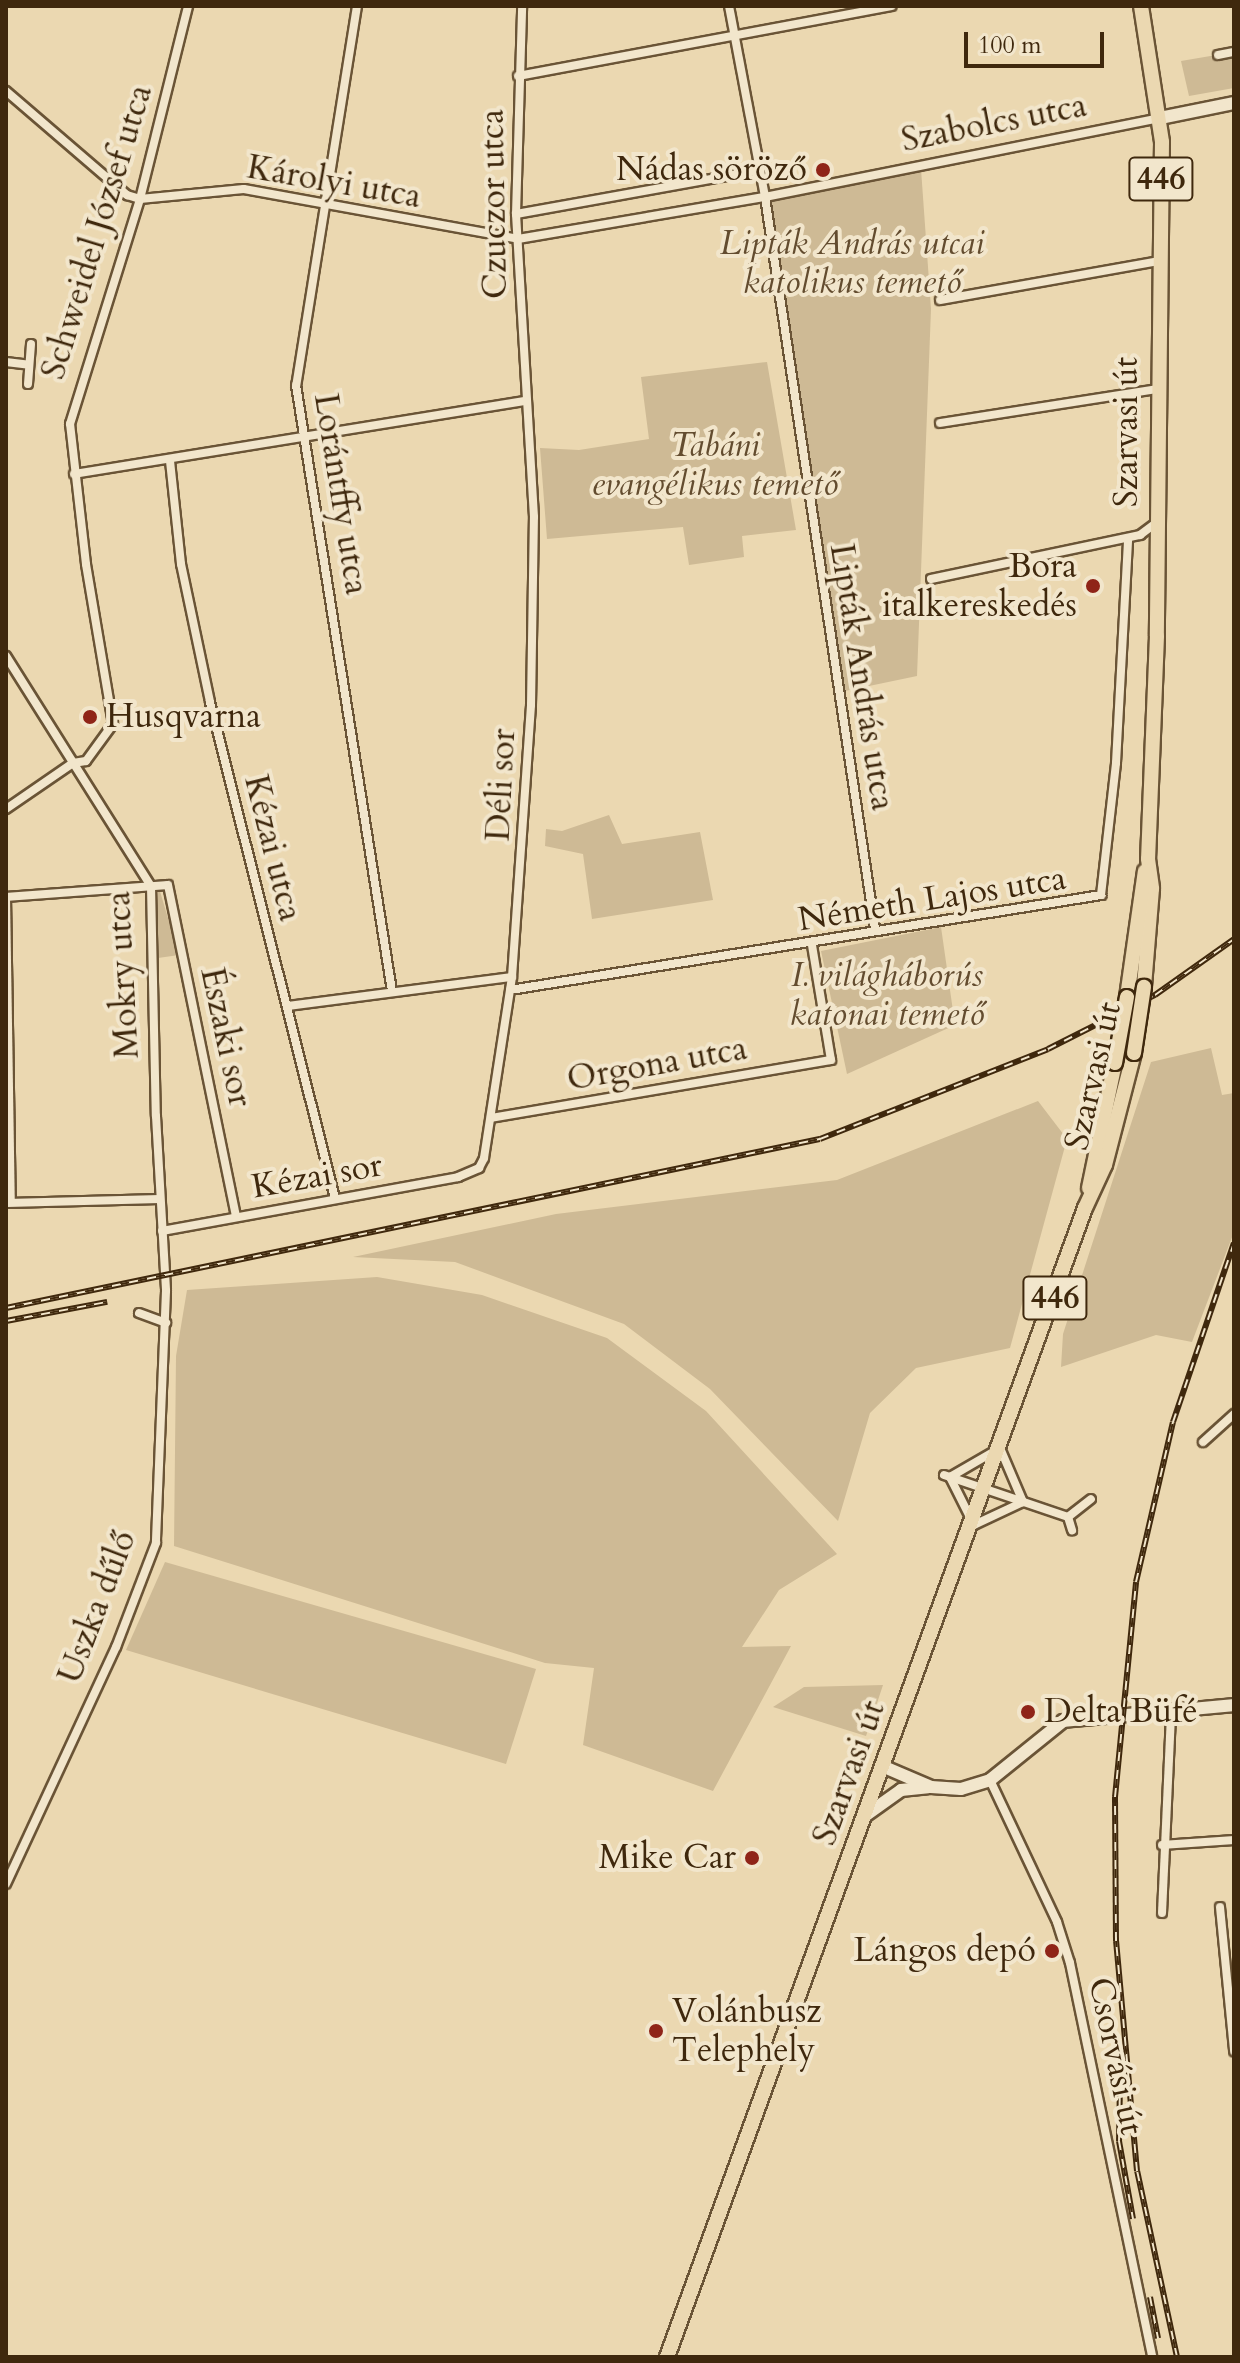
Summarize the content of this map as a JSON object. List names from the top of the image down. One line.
{"streets":{"main road":["446","Szarvasi út"],"street":["Szabolcs utca","Károlyi utca","Czuczor utca","Schweidel József utca","Lorántffy utca","Lipták András utca","Déli sor","Kézai utca","Németh Lajos utca","Mokry utca","Északi sor","Orgona utca","Kézai sor","Uszka dűlő","Csorvási út"]},"crossings":[["Szabolcs utca","Károlyi utca"],["Szabolcs utca","Czuczor utca"],["Szabolcs utca","Szarvasi út"],["Szabolcs utca","Lipták András utca"],["Károlyi utca","Czuczor utca"],["Károlyi utca","Schweidel József utca"],["Károlyi utca","Lorántffy utca"],["Czuczor utca","Déli sor"],["Lipták András utca","Németh Lajos utca"],["Déli sor","Németh Lajos utca"],["Déli sor","Orgona utca"],["Déli sor","Kézai sor"],["Kézai utca","Kézai sor"],["Németh Lajos utca","Orgona utca"],["Mokry utca","Északi sor"],["Mokry utca","Kézai sor"],["Mokry utca","Uszka dűlő"],["Északi sor","Kézai sor"]],"parks":["Lipták András utcai katolikus temető","Tabáni evangélikus temető","I. világháborús katonai temető"],"places":["Nádas söröző","Bora italkereskedés","Husqvarna","Delta Büfé","Mike Car","Lángos depó","Volánbusz Telephely"],"scale_bar":"100 m"}
